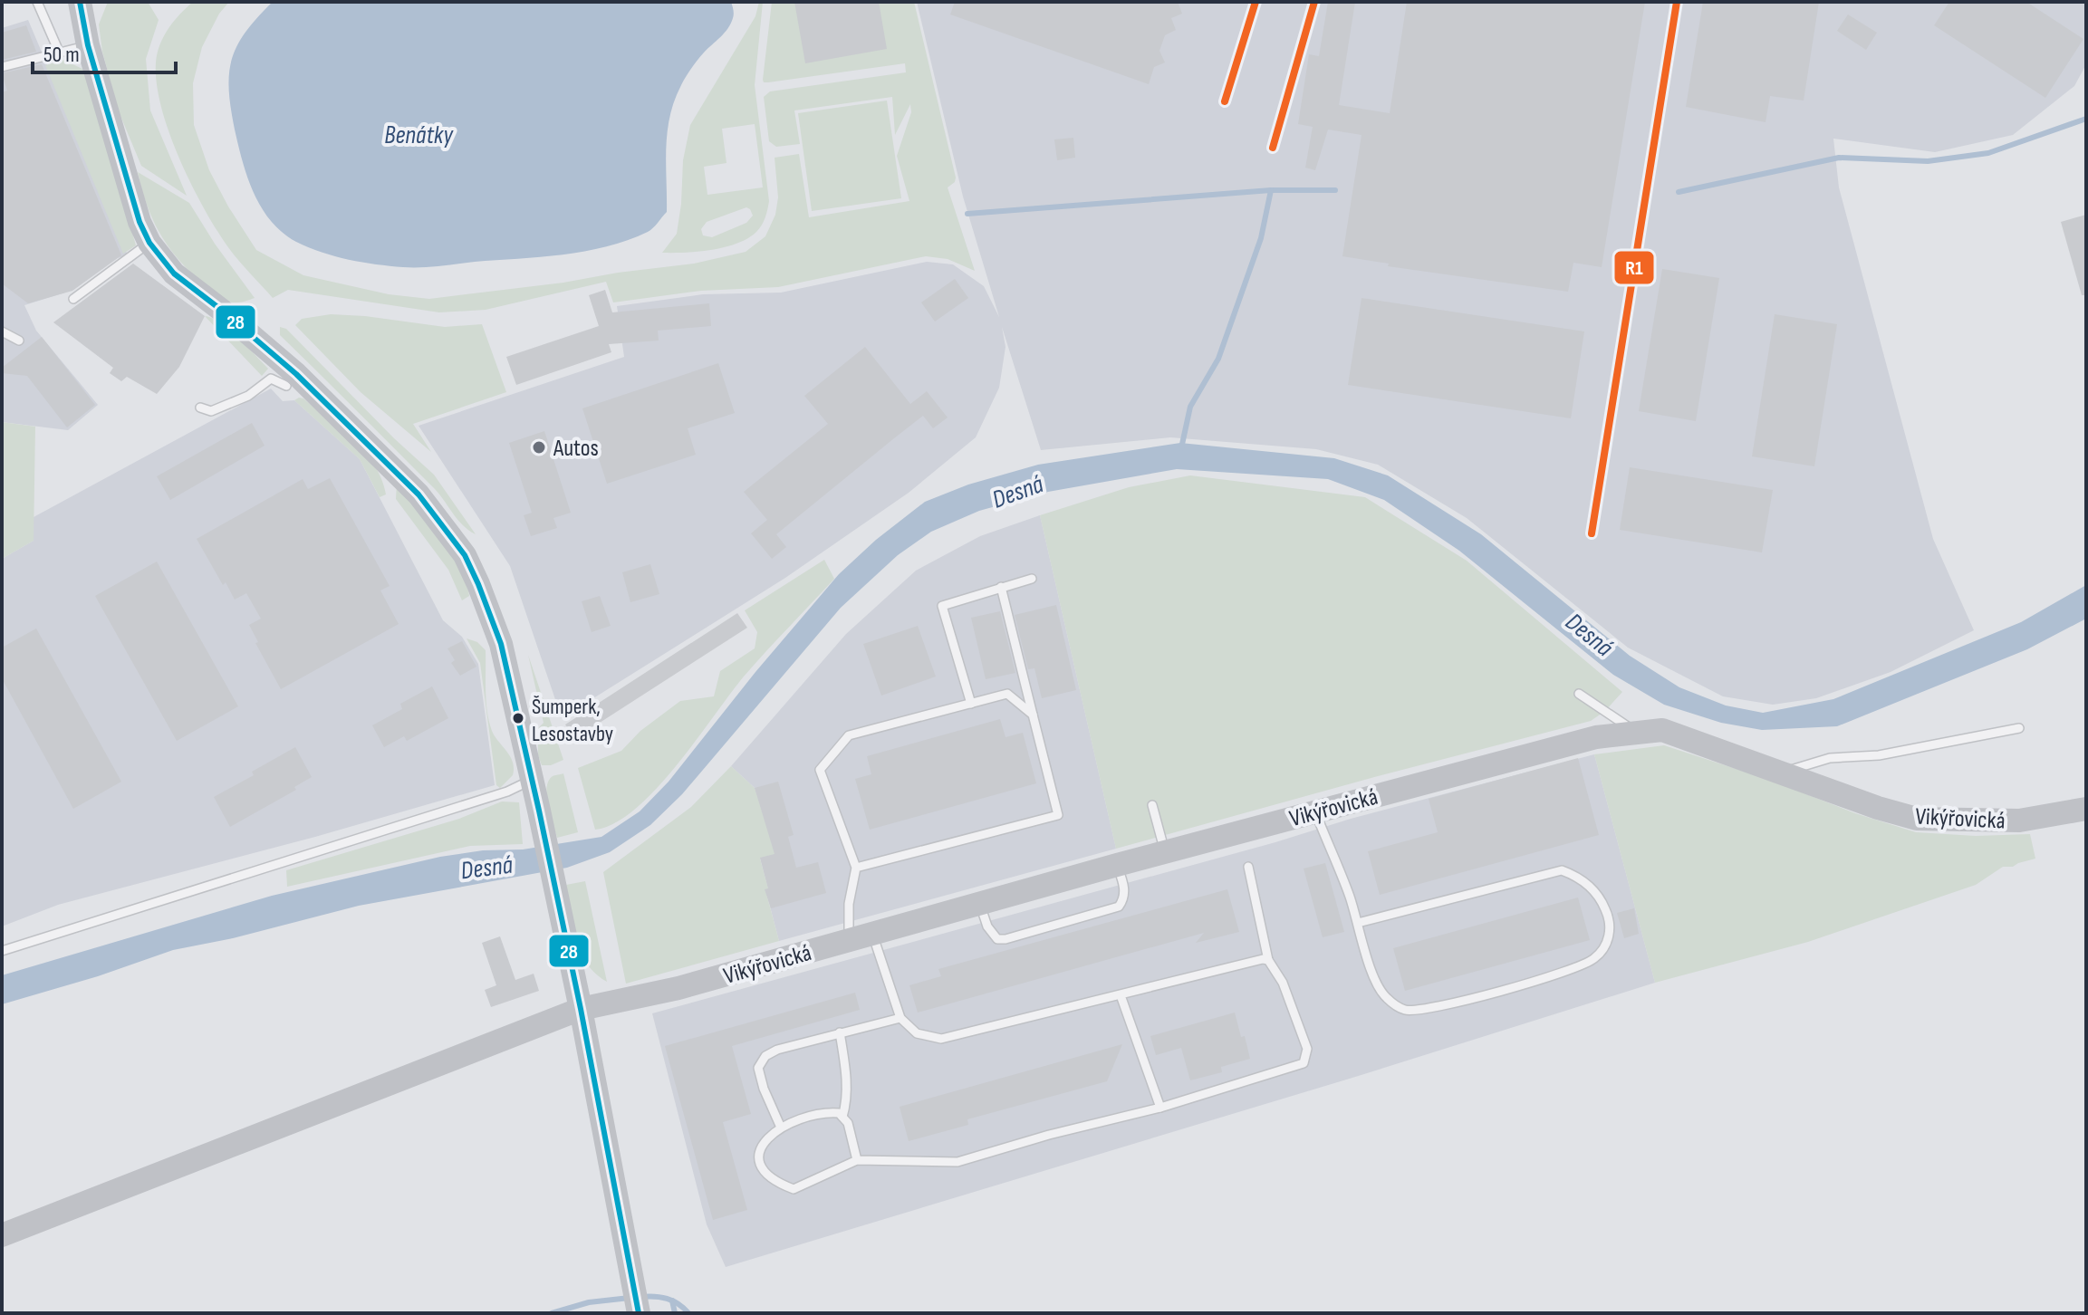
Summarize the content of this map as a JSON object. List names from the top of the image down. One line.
{"streets":{"street":["Vikýřovická"]},"water":["Benátky","Desná"],"places":["Autos","Šumperk, Lesostavby"],"lines":["transit line R1","transit line 28"],"scale_bar":"50 m"}
